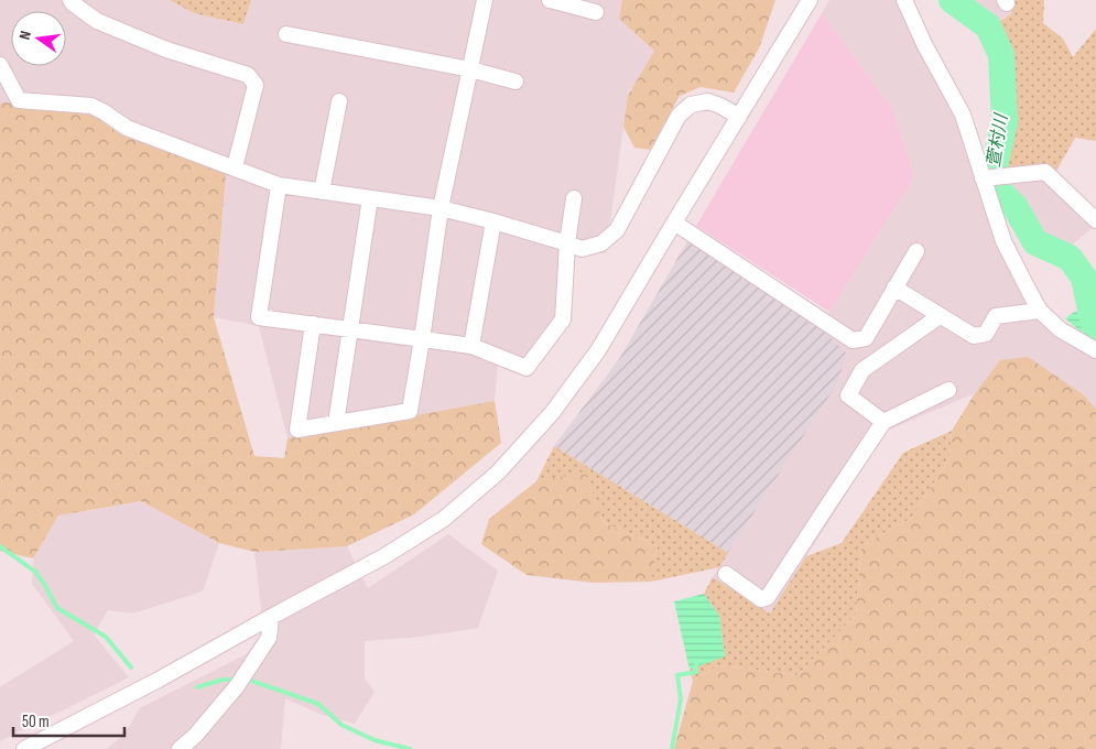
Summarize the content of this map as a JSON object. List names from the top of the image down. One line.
{"water":["萱村川"],"scale_bar":"50 m","north":"left"}
